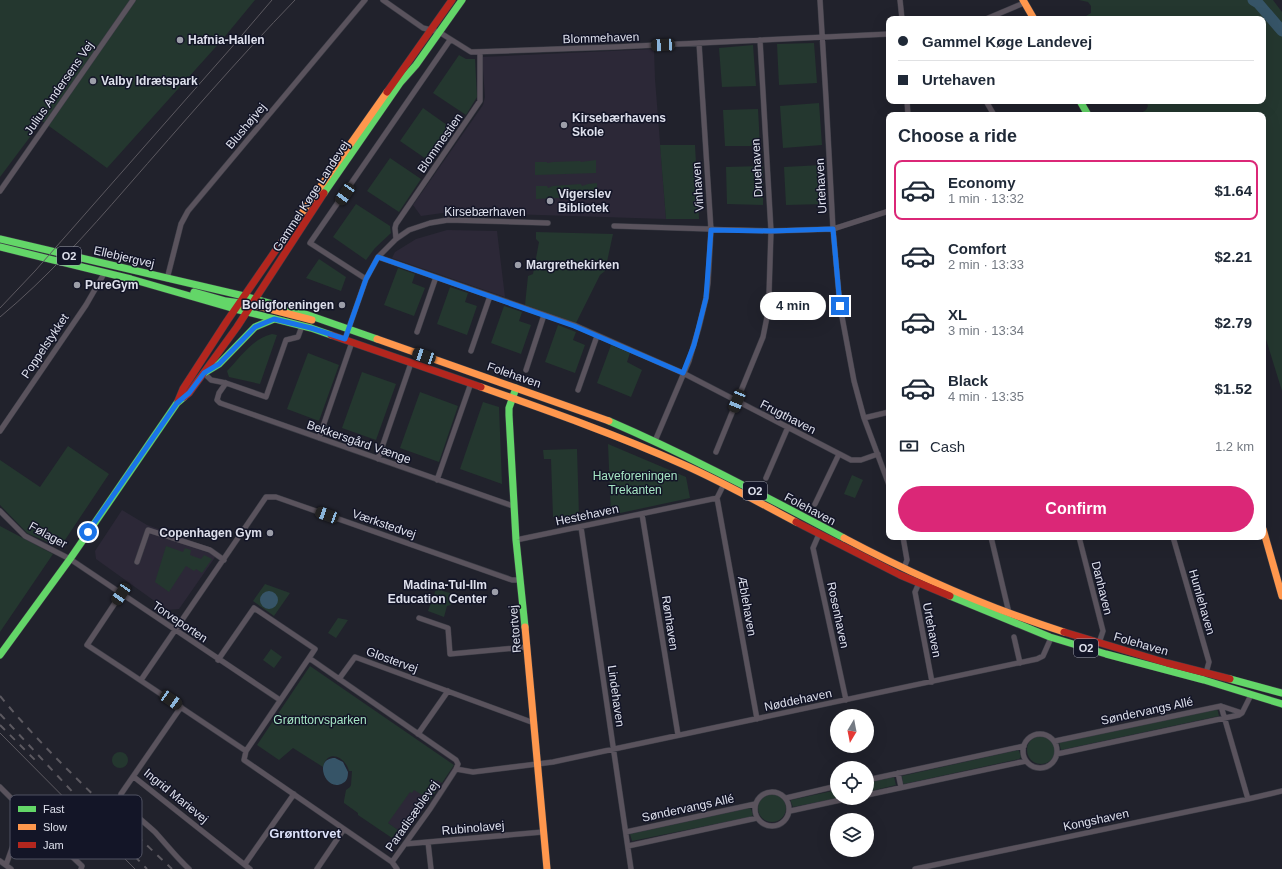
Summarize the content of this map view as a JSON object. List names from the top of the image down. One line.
{"streets":{"main road":["Gammel Køge Landevej","O2","Ellebjergvej","Folehaven","Retortvej"],"street":["Blommehaven","Julius Andersens Vej","Blushøjvej","Blommestien","Druehaven","Urtehaven","Vinhaven","Kirsebærhaven","Poppelstykket","Frugthaven","Bekkersgård Vænge","Hestehaven","Værkstedvej","Følager","Danhaven","Humlehaven","Æblehaven","Rosenhaven","Torveporten","Rønhaven","Glostervej","Lindehaven","Nøddehaven","Søndervangs Allé","Ingrid Marievej","Paradisæblevej","Kongshaven","Rubinolavej"]},"crossings":[["Blommehaven","Blommestien"],["Blommehaven","Druehaven"],["Blommehaven","Urtehaven"],["Blommehaven","Vinhaven"],["Blommehaven","Gammel Køge Landevej"],["Blushøjvej","Ellebjergvej"],["Blommestien","Kirsebærhaven"],["Druehaven","Frugthaven"],["Urtehaven","Folehaven"],["Urtehaven","Frugthaven"],["Urtehaven","Nøddehaven"],["Vinhaven","Folehaven"],["Vinhaven","Frugthaven"],["Gammel Køge Landevej","Ellebjergvej"],["Gammel Køge Landevej","Folehaven"],["Gammel Køge Landevej","Følager"],["Gammel Køge Landevej","Torveporten"],["Kirsebærhaven","Folehaven"],["Kirsebærhaven","Frugthaven"],["Ellebjergvej","Poppelstykket"],["Ellebjergvej","Folehaven"],["Folehaven","Frugthaven"],["Folehaven","Bekkersgård Vænge"],["Folehaven","Danhaven"],["Folehaven","Humlehaven"],["Folehaven","Rosenhaven"],["Folehaven","Retortvej"],["Folehaven","Nøddehaven"],["Bekkersgård Vænge","Retortvej"],["Hestehaven","Æblehaven"],["Hestehaven","Rønhaven"],["Hestehaven","Retortvej"],["Hestehaven","Lindehaven"],["Værkstedvej","Torveporten"],["Værkstedvej","Retortvej"],["Følager","Torveporten"],["Æblehaven","Nøddehaven"],["Rosenhaven","Nøddehaven"],["Rønhaven","Nøddehaven"],["Retortvej","Glostervej"],["Retortvej","Nøddehaven"],["Retortvej","Rubinolavej"],["Lindehaven","Nøddehaven"],["Lindehaven","Søndervangs Allé"],["Nøddehaven","Paradisæblevej"],["Paradisæblevej","Rubinolavej"]],"districts":["Grønttorvet"],"parks":["Haveforeningen Trekanten","Grønttorvsparken"],"places":["Hafnia-Hallen","Valby Idrætspark","Kirsebærhavens Skole","Vigerslev Bibliotek","Margrethekirken","PureGym","Boligforeningen","Copenhagen Gym","Madina-Tul-Ilm Education Center"],"legend":["Fast","Slow","Jam"],"north":"bottom","page":{"banner":["Gammel Køge Landevej","Urtehaven"],"heading":"Choose a ride","list":[{"name":"Economy","note":"1 min · 13:32","value":"$1.64"},{"name":"Comfort","note":"2 min · 13:33","value":"$2.21"},{"name":"XL","note":"3 min · 13:34","value":"$2.79"},{"name":"Black","note":"4 min · 13:35","value":"$1.52"}],"bubble":"4 min","pay":["Cash","1.2 km"],"buttons":"Confirm"}}
